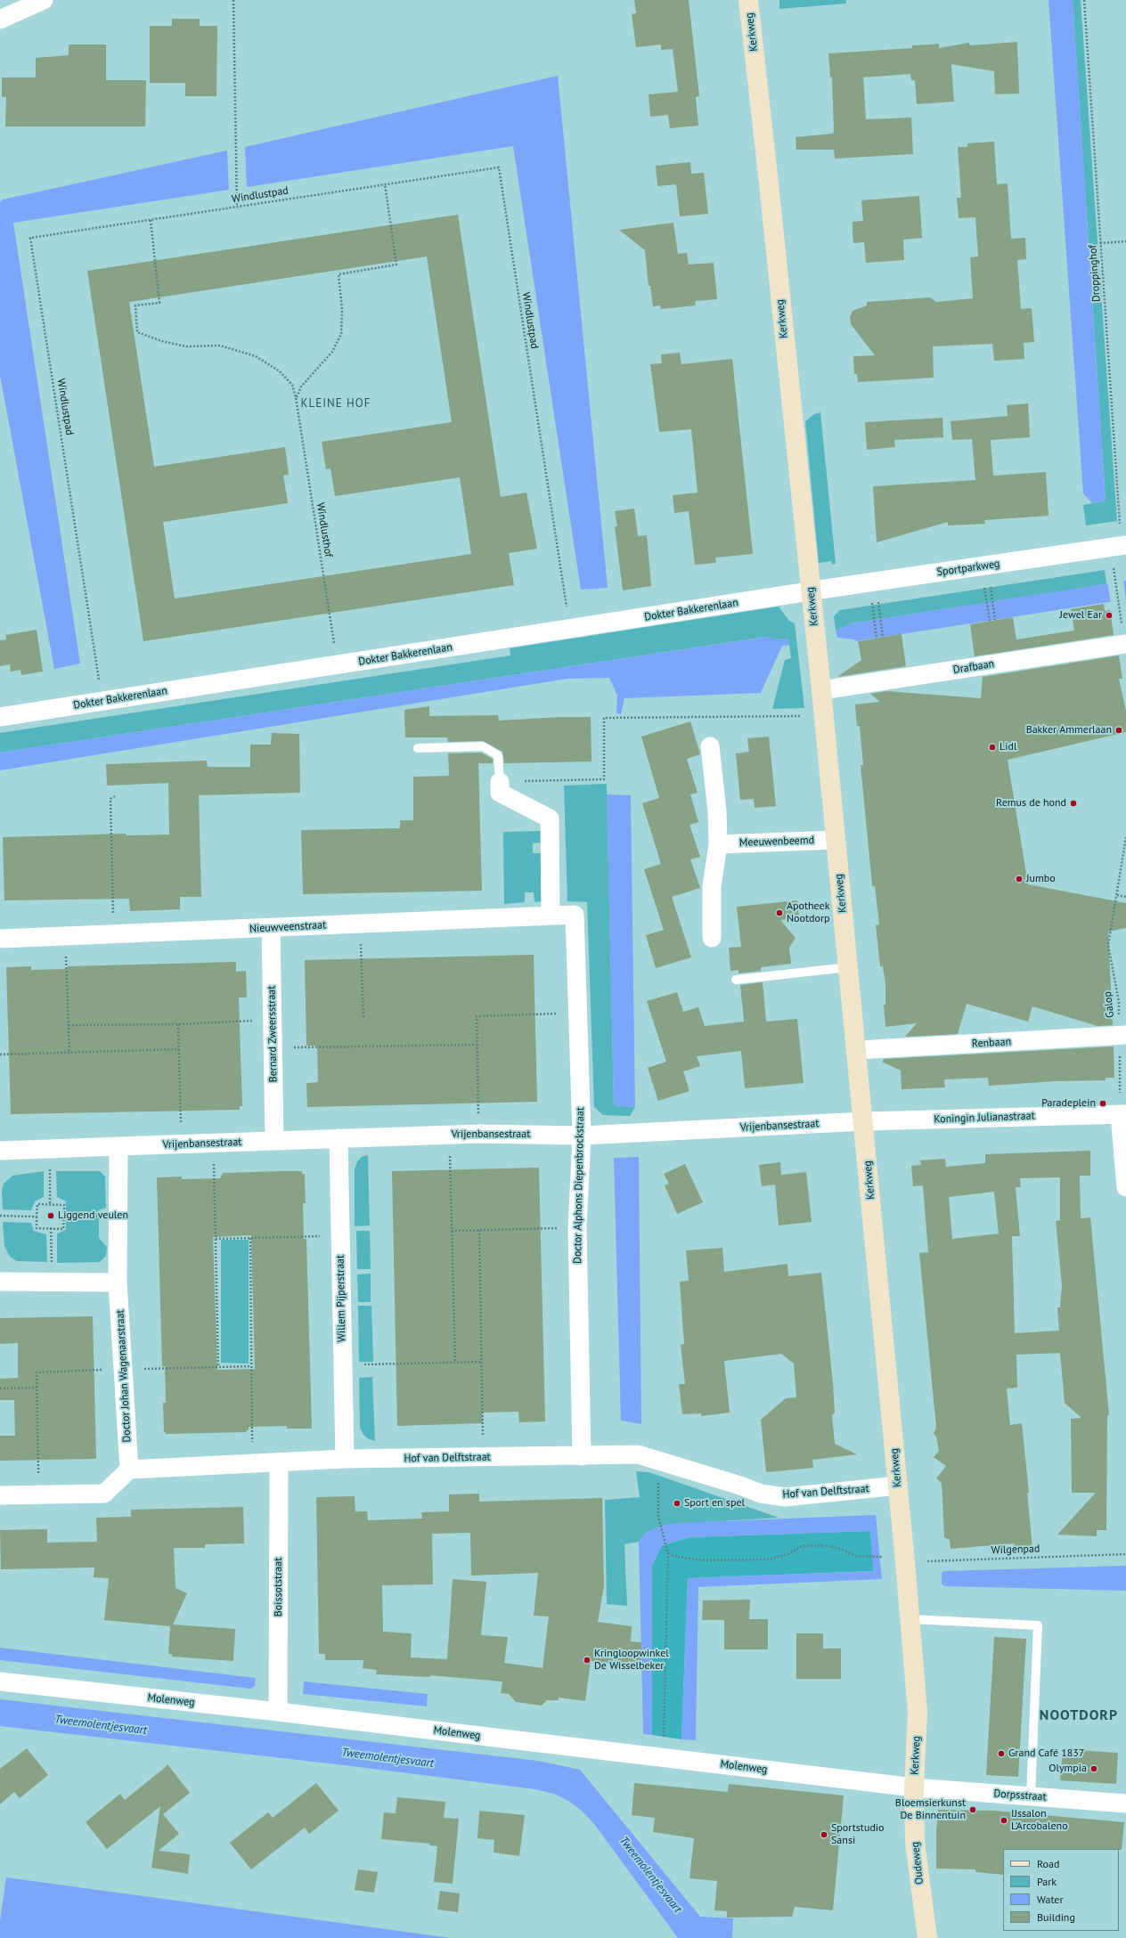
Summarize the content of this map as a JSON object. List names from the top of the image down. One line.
{"streets":{"street":["Kerkweg","Sportparkweg","Dokter Bakkerenlaan","Drafbaan","Meeuwenbeemd","Nieuwveenstraat","Bernard Zweersstraat","Renbaan","Koningin Julianastraat","Vrijenbansestraat","Doctor Alphons Diepenbrockstraat","Willem Pijperstraat","Doctor Johan Wagenaarstraat","Hof van Delftstraat","Boissotstraat","Molenweg","Dorpsstraat","Oudeweg"],"path":["Windlustpad","Droppinghof","Windlusthof","Galop","Wilgenpad"]},"crossings":[["Kerkweg","Sportparkweg"],["Kerkweg","Dokter Bakkerenlaan"],["Kerkweg","Drafbaan"],["Kerkweg","Meeuwenbeemd"],["Kerkweg","Renbaan"],["Kerkweg","Koningin Julianastraat"],["Kerkweg","Vrijenbansestraat"],["Kerkweg","Hof van Delftstraat"],["Kerkweg","Wilgenpad"],["Kerkweg","Molenweg"],["Kerkweg","Dorpsstraat"],["Kerkweg","Oudeweg"],["Windlustpad","Windlusthof"],["Droppinghof","Sportparkweg"],["Windlusthof","Dokter Bakkerenlaan"],["Sportparkweg","Dokter Bakkerenlaan"],["Nieuwveenstraat","Bernard Zweersstraat"],["Nieuwveenstraat","Doctor Alphons Diepenbrockstraat"],["Galop","Renbaan"],["Galop","Koningin Julianastraat"],["Bernard Zweersstraat","Vrijenbansestraat"],["Koningin Julianastraat","Vrijenbansestraat"],["Vrijenbansestraat","Doctor Alphons Diepenbrockstraat"],["Vrijenbansestraat","Willem Pijperstraat"],["Vrijenbansestraat","Doctor Johan Wagenaarstraat"],["Doctor Alphons Diepenbrockstraat","Hof van Delftstraat"],["Willem Pijperstraat","Hof van Delftstraat"],["Doctor Johan Wagenaarstraat","Hof van Delftstraat"],["Hof van Delftstraat","Boissotstraat"],["Boissotstraat","Molenweg"],["Molenweg","Dorpsstraat"],["Molenweg","Oudeweg"],["Dorpsstraat","Oudeweg"]],"districts":["KLEINE HOF","NOOTDORP"],"water":["Tweemolentjesvaart"],"places":["Jewel Ear","Bakker Ammerlaan","Lidl","Remus de hond","Jumbo","Apotheek Nootdorp","Paradeplein","Liggend veulen","Sport en spel","Kringloopwinkel De Wisselbeker","Grand Café 1837","Olympia","Bloemsierkunst De Binnentuin","IJssalon L'Arcobaleno","Sportstudio Sansi"],"legend":["Road","Park","Water","Building"]}
